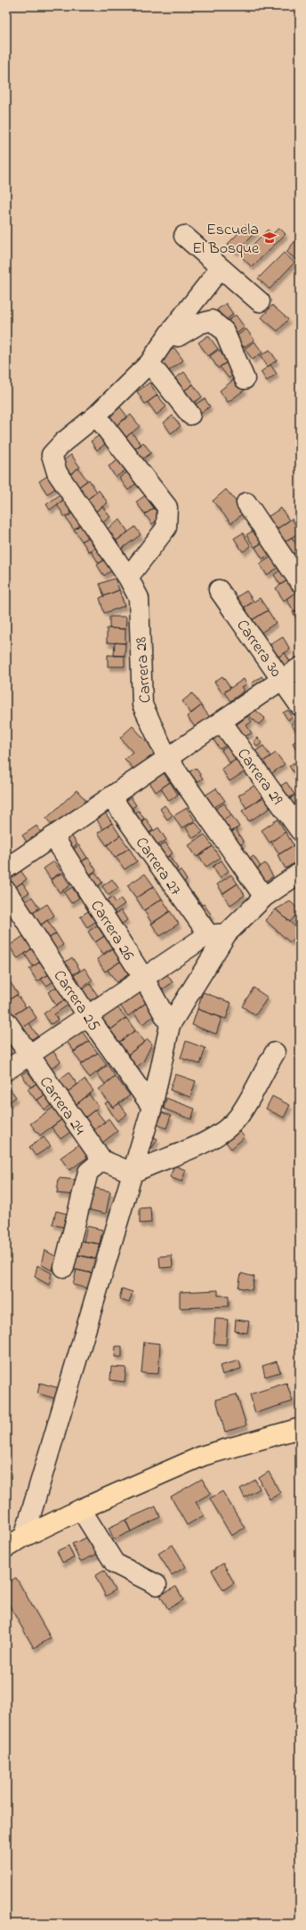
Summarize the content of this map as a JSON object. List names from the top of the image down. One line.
{"streets":{"street":["Carrera 30","Carrera 28","Carrera 29","Carrera 27","Carrera 26","Carrera 25","Carrera 24"]},"places":{"school or university":["Escuela El Bosque"]}}
